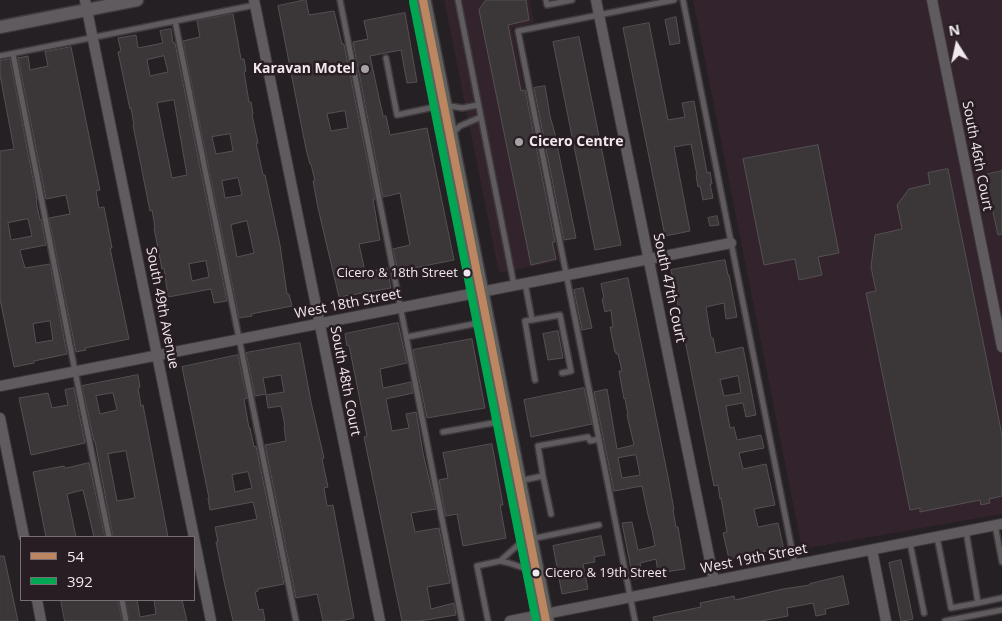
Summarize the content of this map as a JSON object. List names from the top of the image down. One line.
{"streets":{"street":["South 46th Court","South 47th Court","West 18th Street","South 49th Avenue","South 48th Court","West 19th Street"]},"crossings":[["South 47th Court","West 18th Street"],["South 47th Court","West 19th Street"],["West 18th Street","South 49th Avenue"],["West 18th Street","South 48th Court"]],"places":["Karavan Motel","Cicero Centre","Cicero & 18th Street","Cicero & 19th Street"],"lines":["transit line 54","transit line 392"],"legend":["54","392"],"north":"top"}
